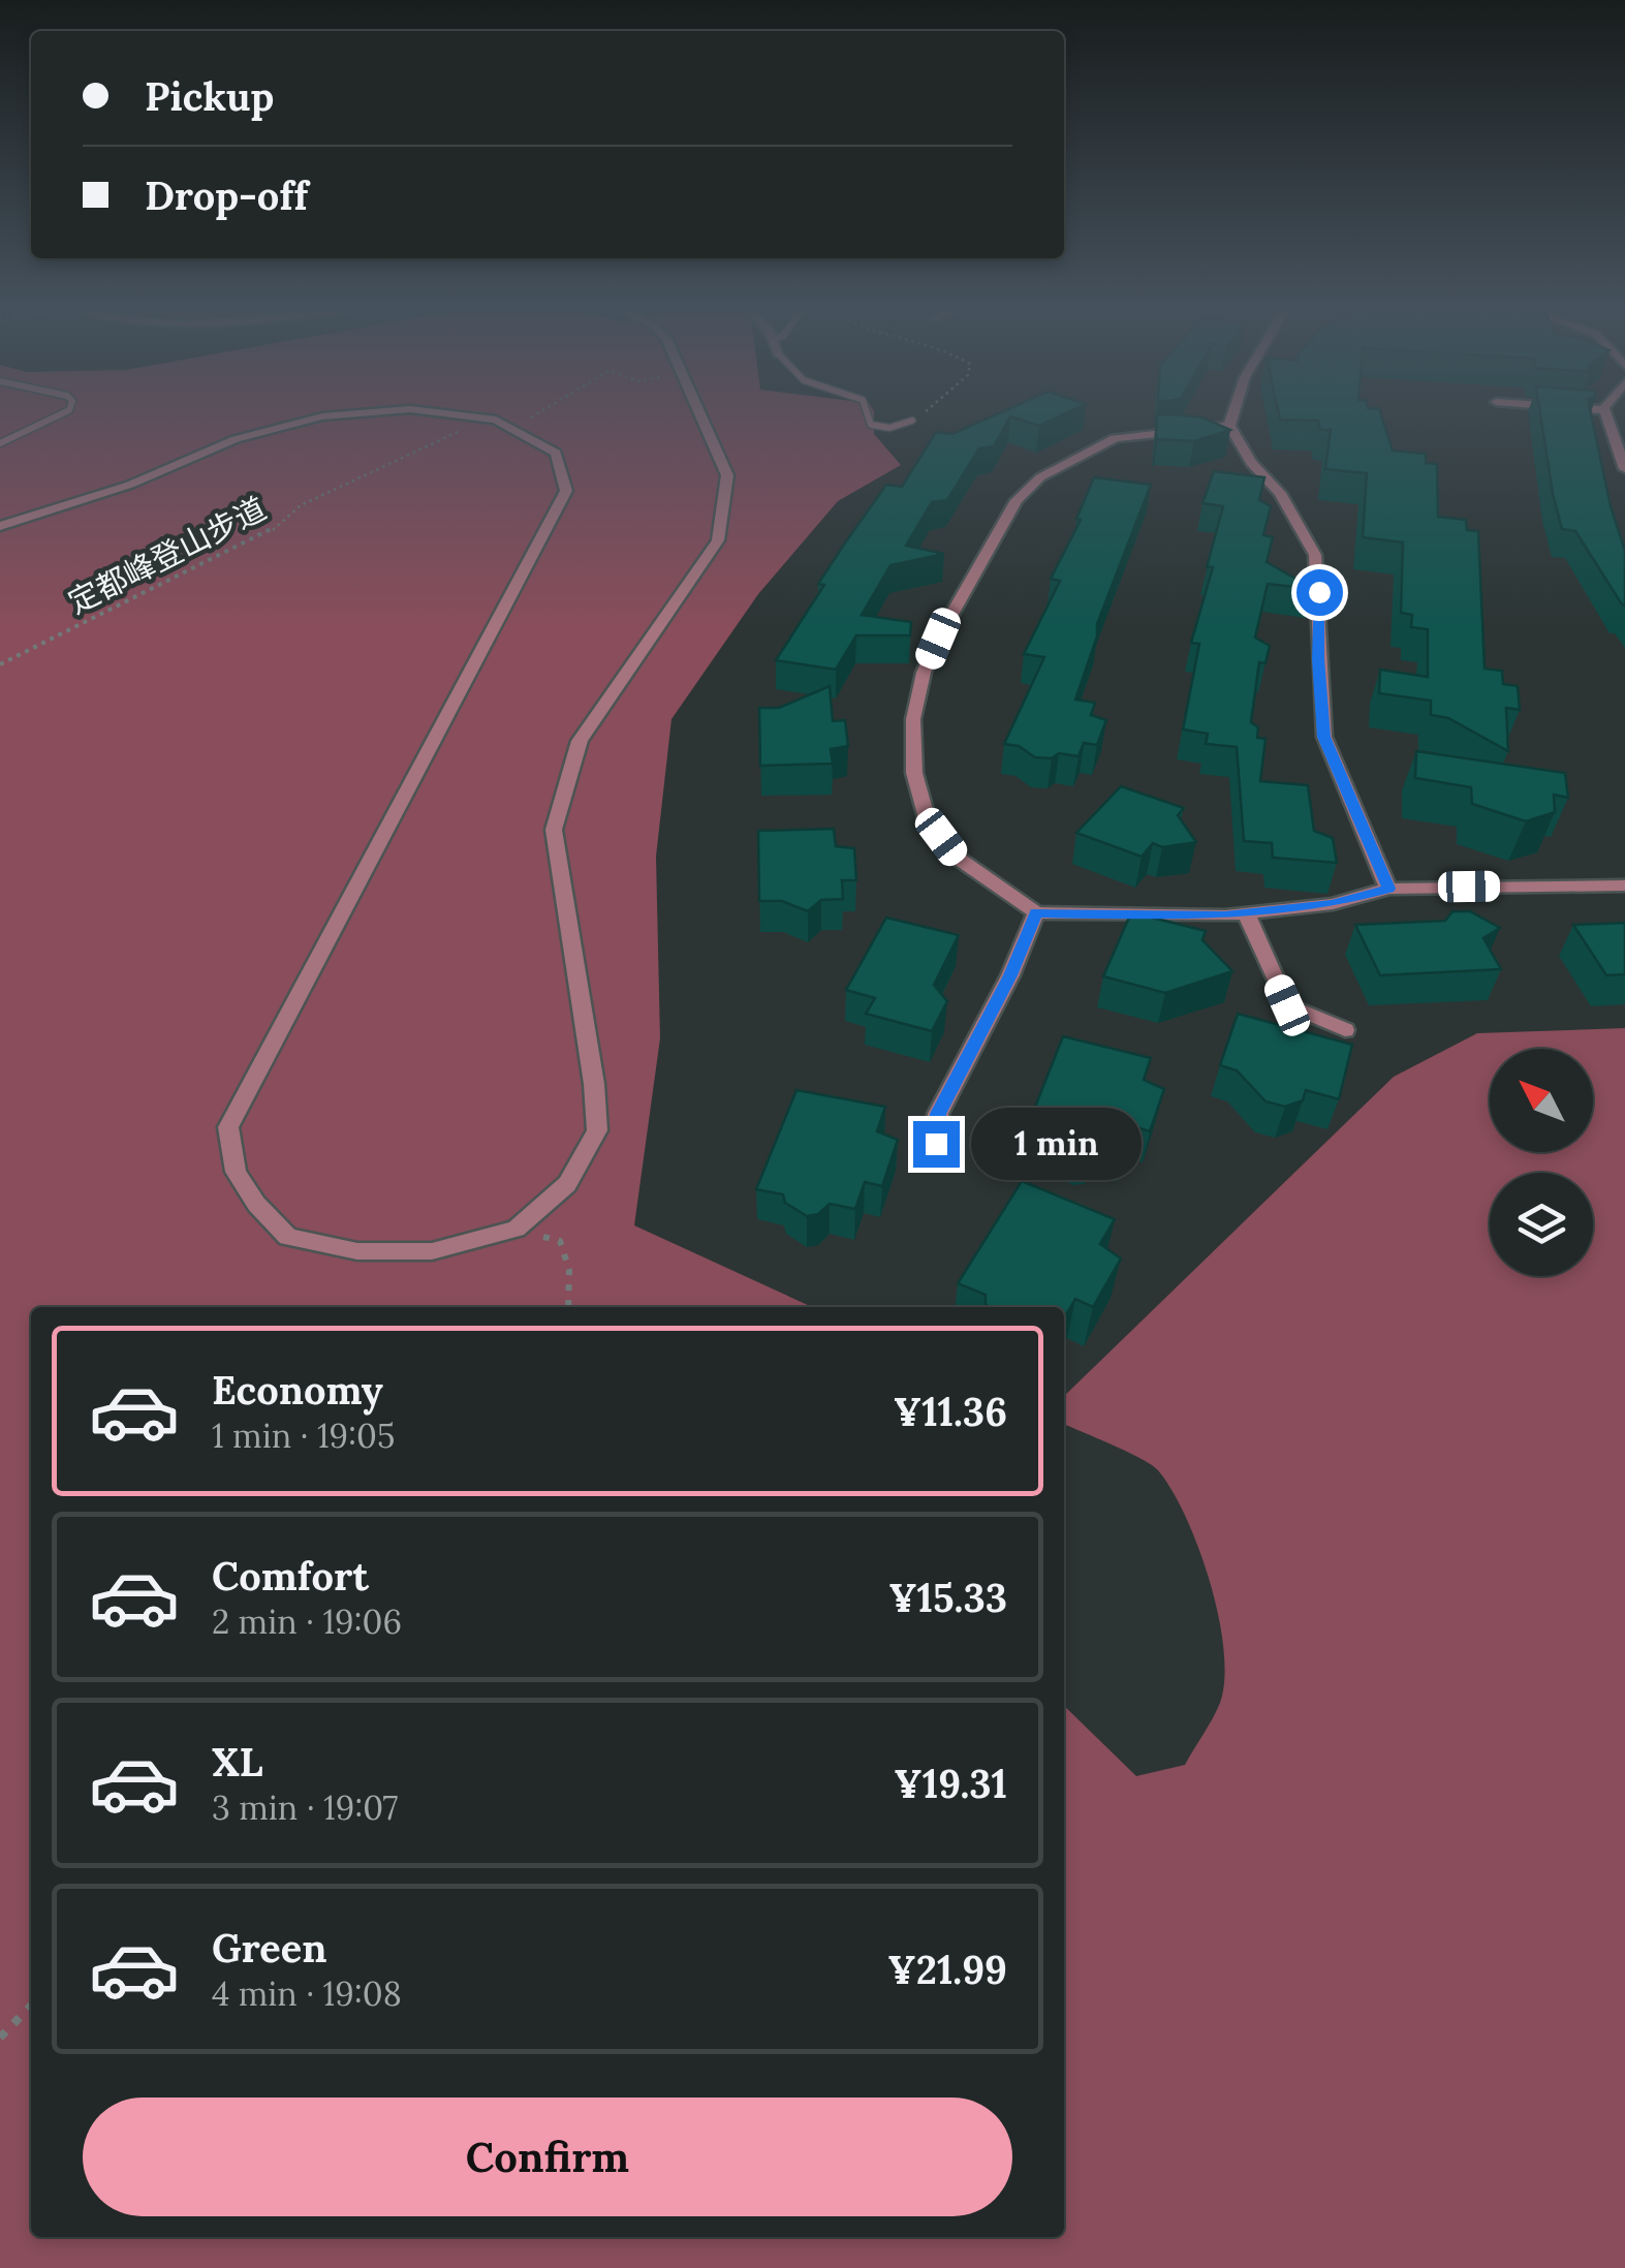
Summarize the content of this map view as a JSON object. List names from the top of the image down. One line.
{"streets":{"path":["定都峰登山步道"]},"north":"top left","page":{"banner":["Pickup","Drop-off"],"bubble":"1 min","list":[{"name":"Economy","note":"1 min · 19:05","value":"¥11.36"},{"name":"Comfort","note":"2 min · 19:06","value":"¥15.33"},{"name":"XL","note":"3 min · 19:07","value":"¥19.31"},{"name":"Green","note":"4 min · 19:08","value":"¥21.99"}],"buttons":"Confirm"}}
